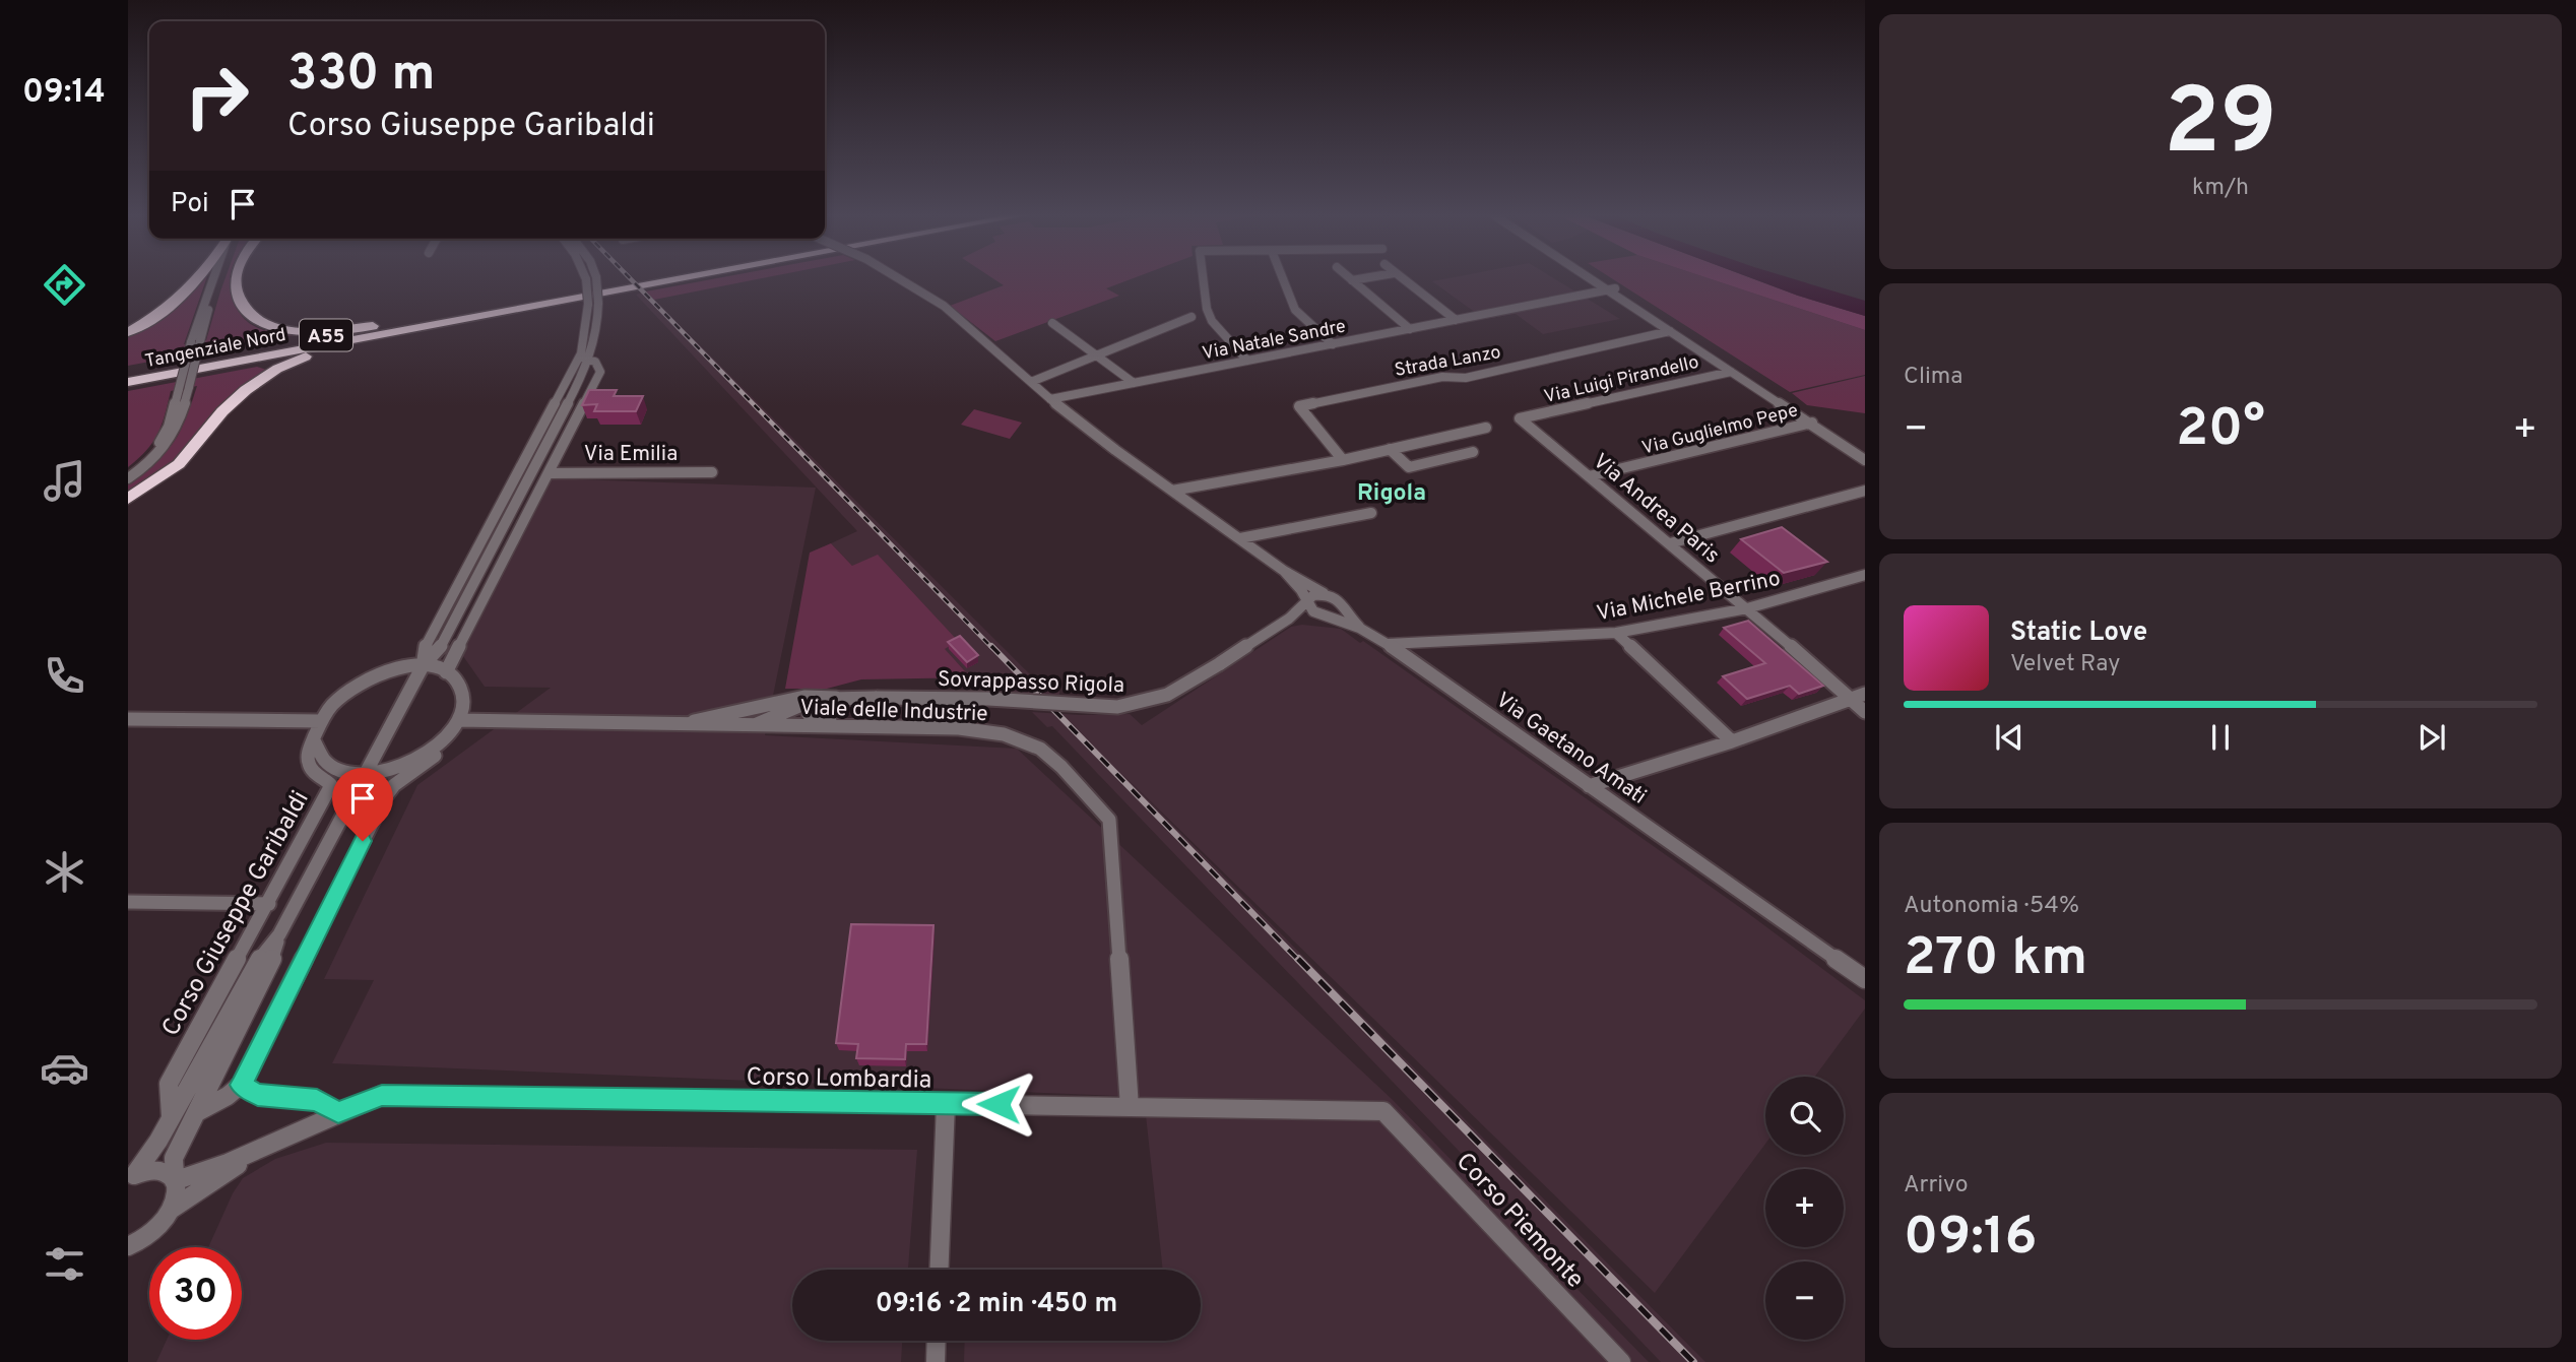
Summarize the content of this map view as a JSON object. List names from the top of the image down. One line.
{"streets":{"highway":["A55","Tangenziale Nord"],"street":["Via Natale Sandre","Strada Lanzo","Via Luigi Pirandello","Via Guglielmo Pepe","Via Emilia","Via Andrea Paris","Via Michele Berrino","Sovrappasso Rigola","Viale delle Industrie","Via Gaetano Amati","Corso Giuseppe Garibaldi","Corso Lombardia","Corso Piemonte"]},"crossings":[["Via Natale Sandre","Strada Lanzo"],["Via Luigi Pirandello","Via Andrea Paris"],["Via Guglielmo Pepe","Via Andrea Paris"],["Via Emilia","Corso Giuseppe Garibaldi"],["Via Andrea Paris","Via Michele Berrino"],["Via Michele Berrino","Via Gaetano Amati"],["Sovrappasso Rigola","Viale delle Industrie"],["Sovrappasso Rigola","Via Gaetano Amati"],["Corso Giuseppe Garibaldi","Corso Lombardia"],["Corso Lombardia","Corso Piemonte"]],"districts":["Rigola"],"page":{"tabs":"09:14","tile":[["29","km/h"],"Clima",["Autonomia · 54%","270 km"],["Arrivo","09:16"]],"turn":["330 m","Corso Giuseppe Garibaldi"],"then":"Poi","heat":["−","20°","+"],"song":["Static Love","Velvet Ray"],"map_buttons":["+","−"],"limit":"30","trip":"09:16 · 2 min · 450 m"}}
